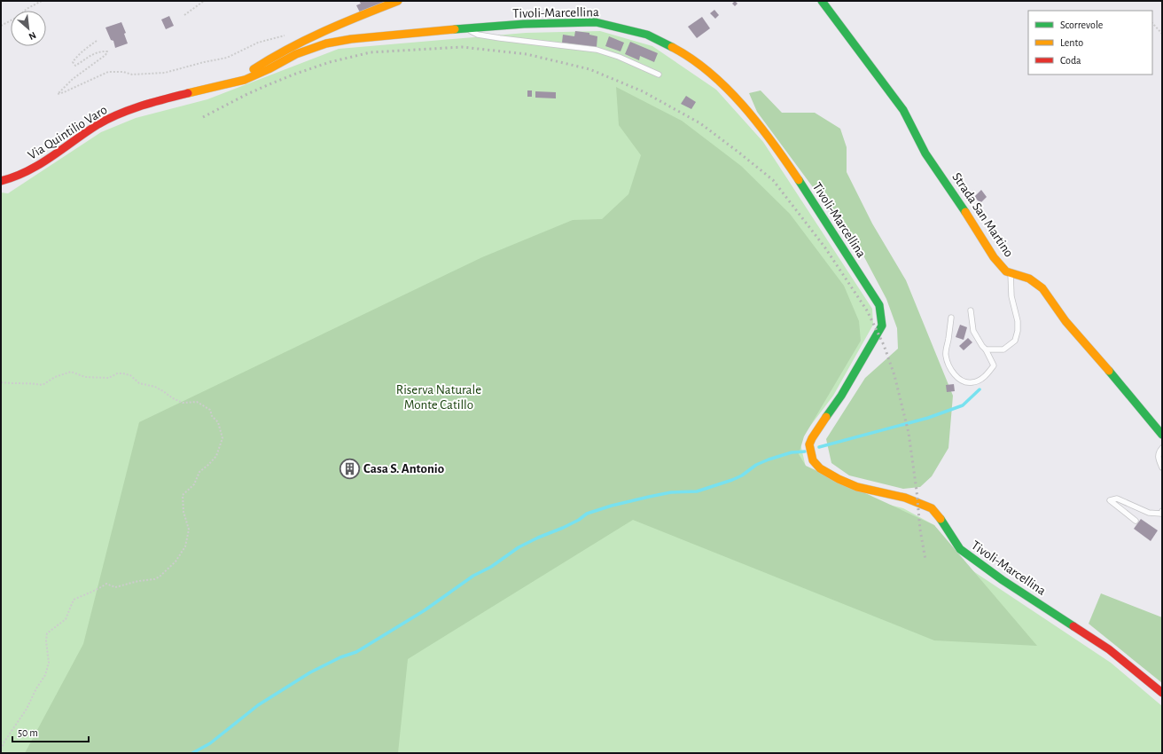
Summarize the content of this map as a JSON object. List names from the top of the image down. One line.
{"streets":{"main road":["Tivoli-Marcellina","Via Quintilio Varo","Strada San Martino"]},"crossings":[["Tivoli-Marcellina","Via Quintilio Varo"]],"parks":["Riserva Naturale Monte Catillo"],"places":{"building":["Casa S. Antonio"]},"legend":["Scorrevole","Lento","Coda"],"scale_bar":"50 m","north":"bottom right"}
